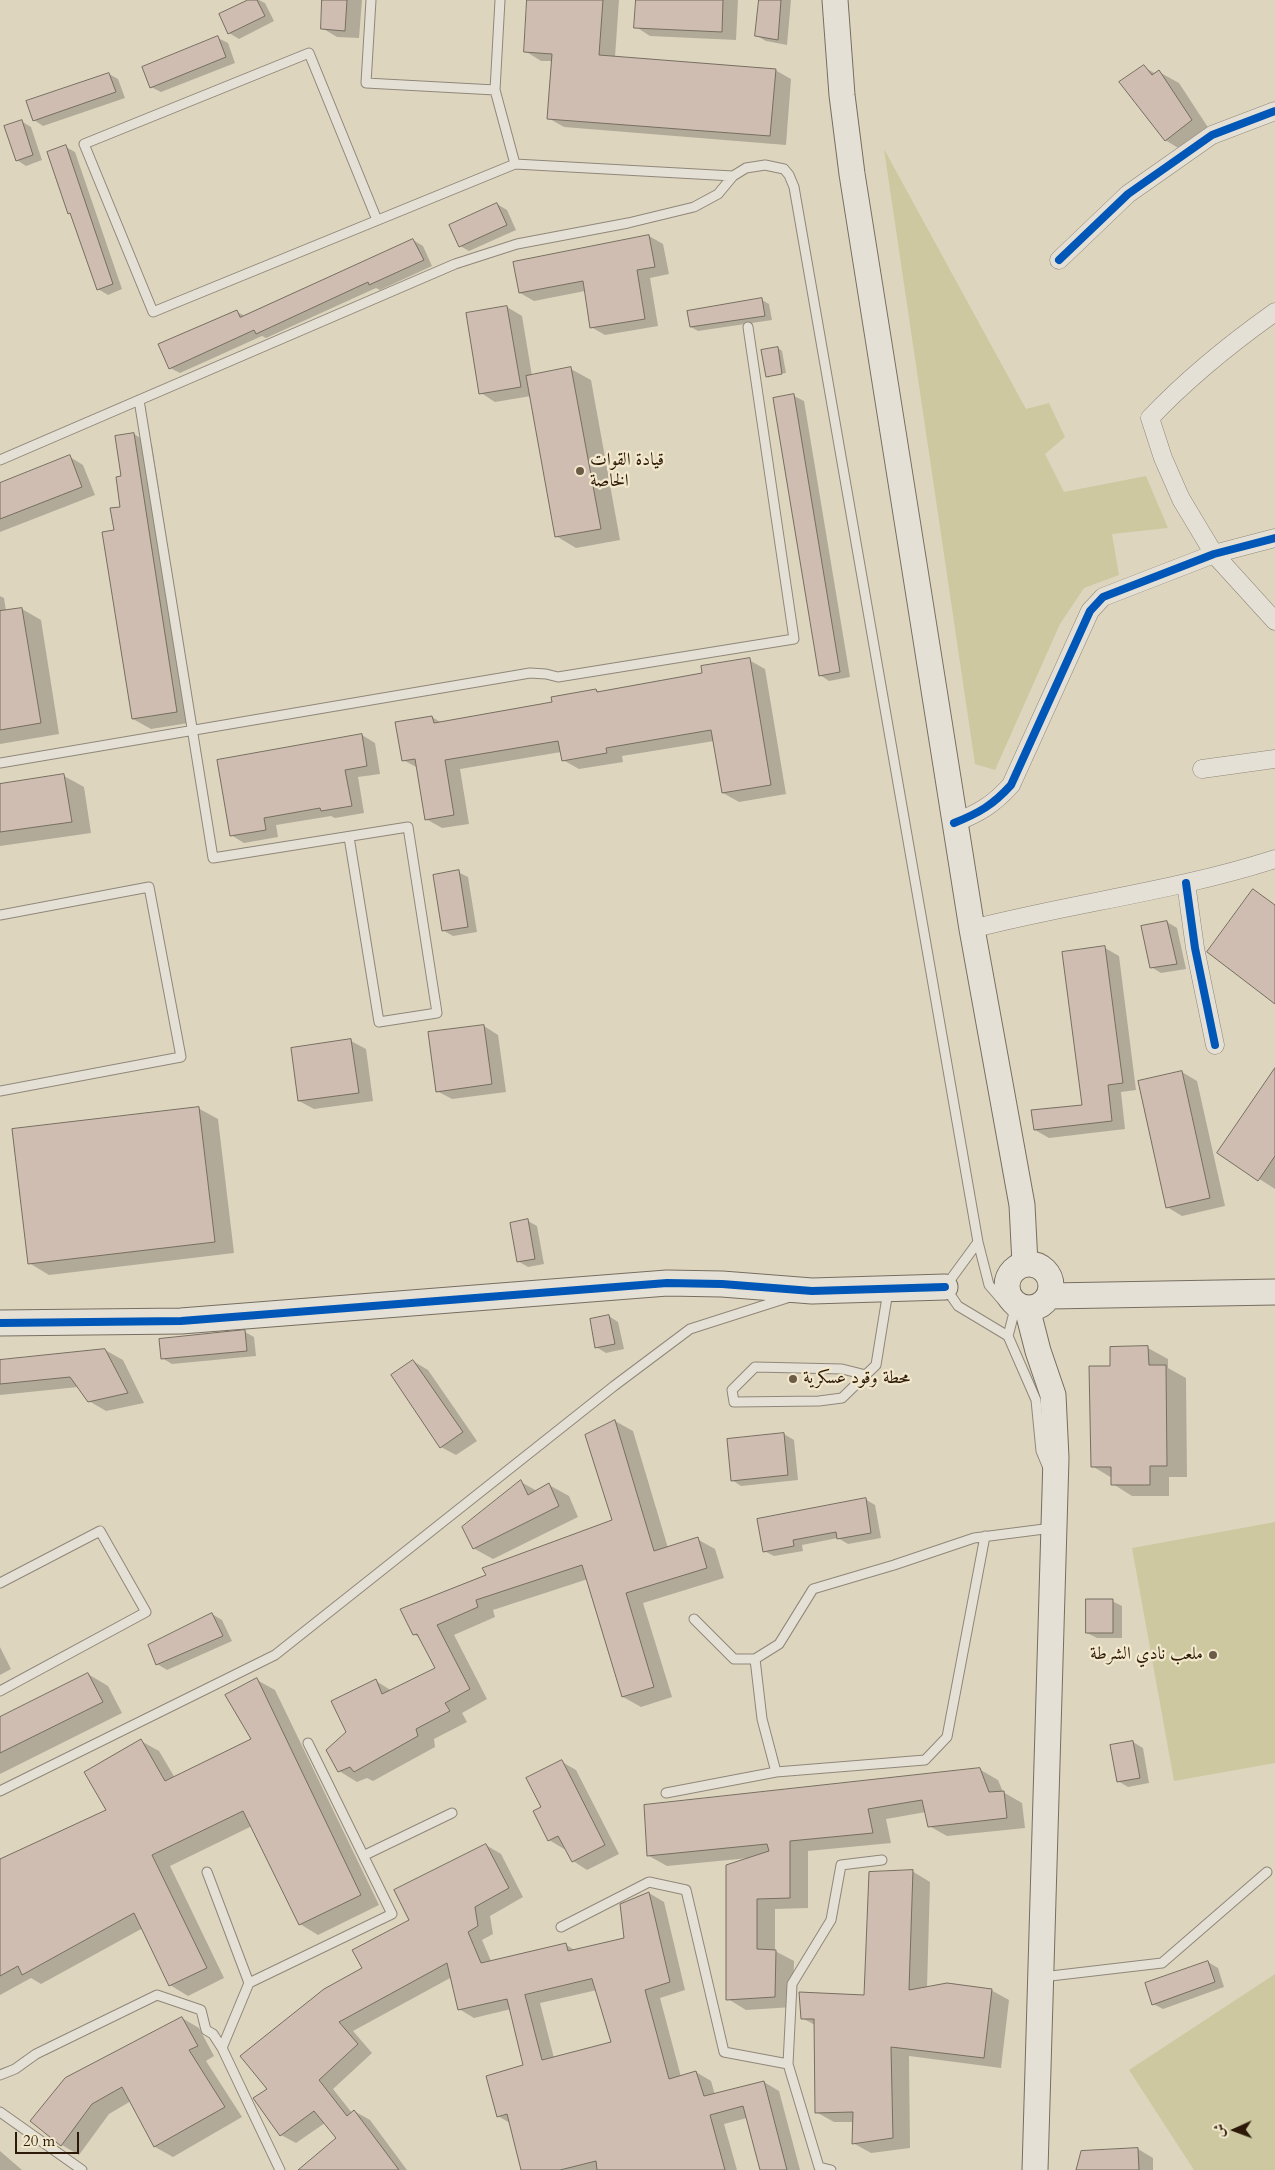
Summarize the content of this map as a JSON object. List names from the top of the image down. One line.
{"places":["قيادة القوات الخاصة","محطة وقود عسكرية","ملعب نادي الشرطة"],"scale_bar":"20 m","north":"left"}
